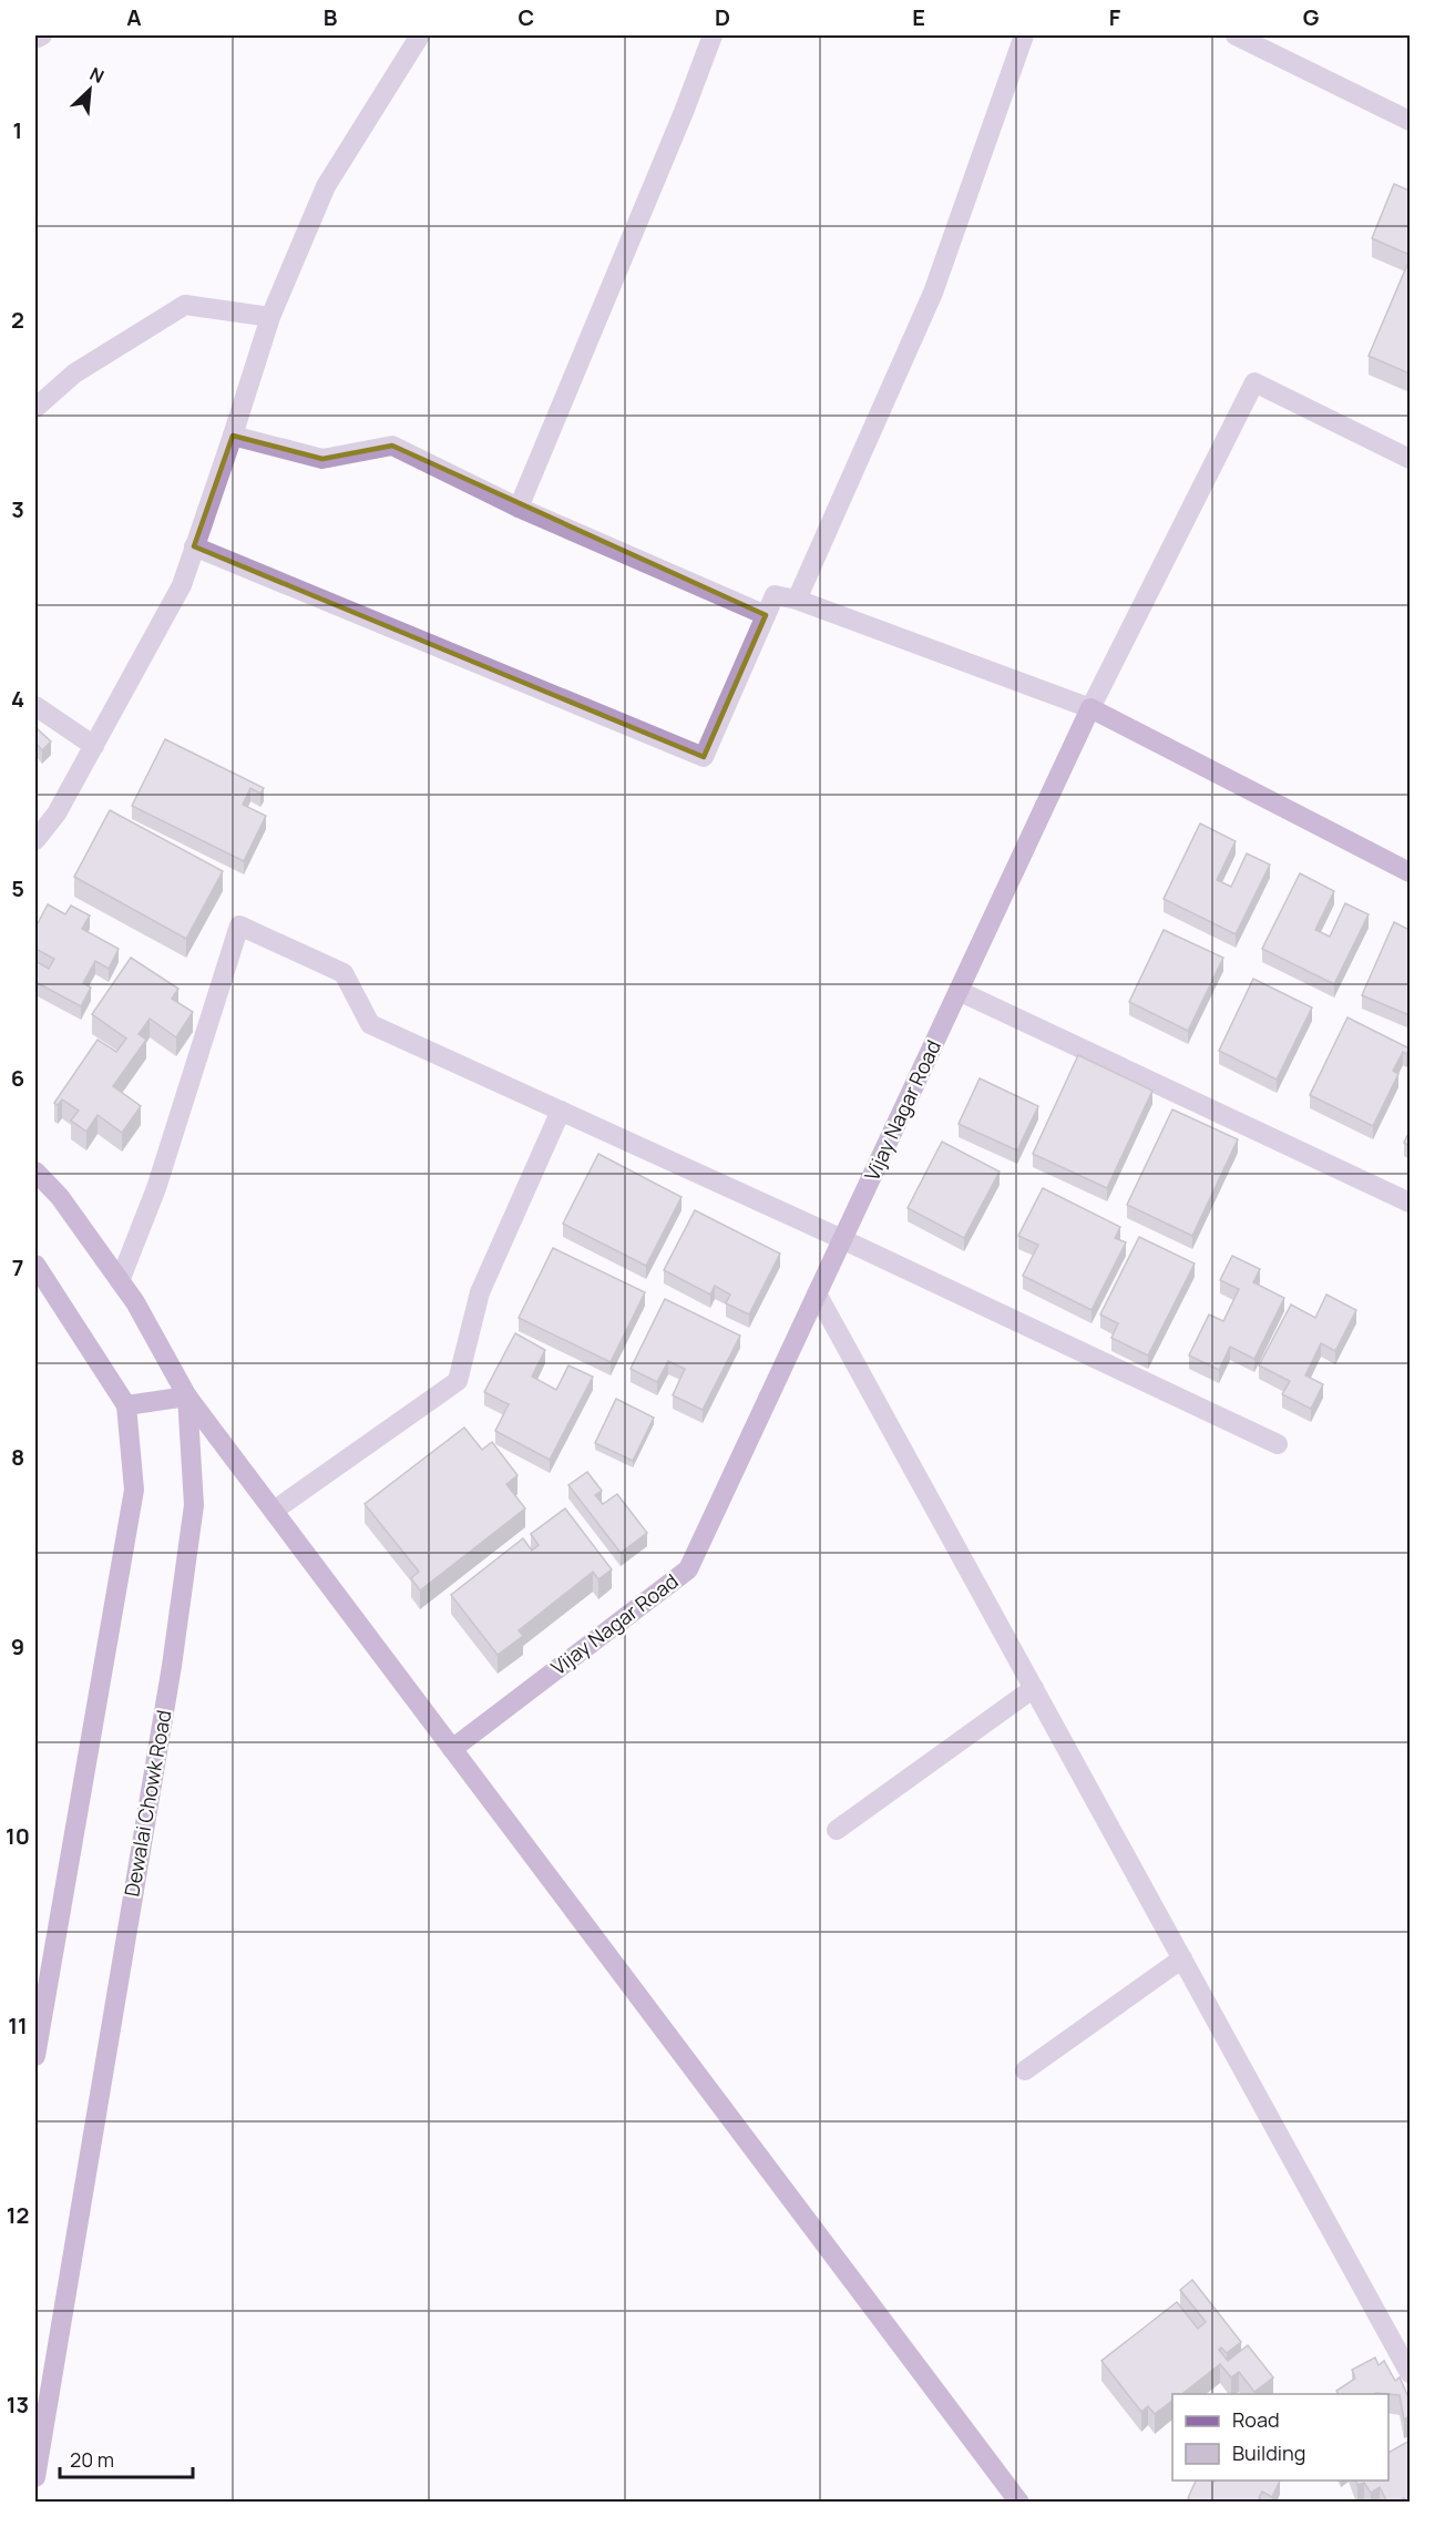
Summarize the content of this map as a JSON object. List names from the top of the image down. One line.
{"streets":{"street":["Vijay Nagar Road","Dewalai Chowk Road"]},"legend":["Road","Building"],"scale_bar":"20 m","north":"top right","grid":{"columns":["A","B","C","D","E","F","G"],"rows":["1","2","3","4","5","6","7","8","9","10","11","12","13"]}}
